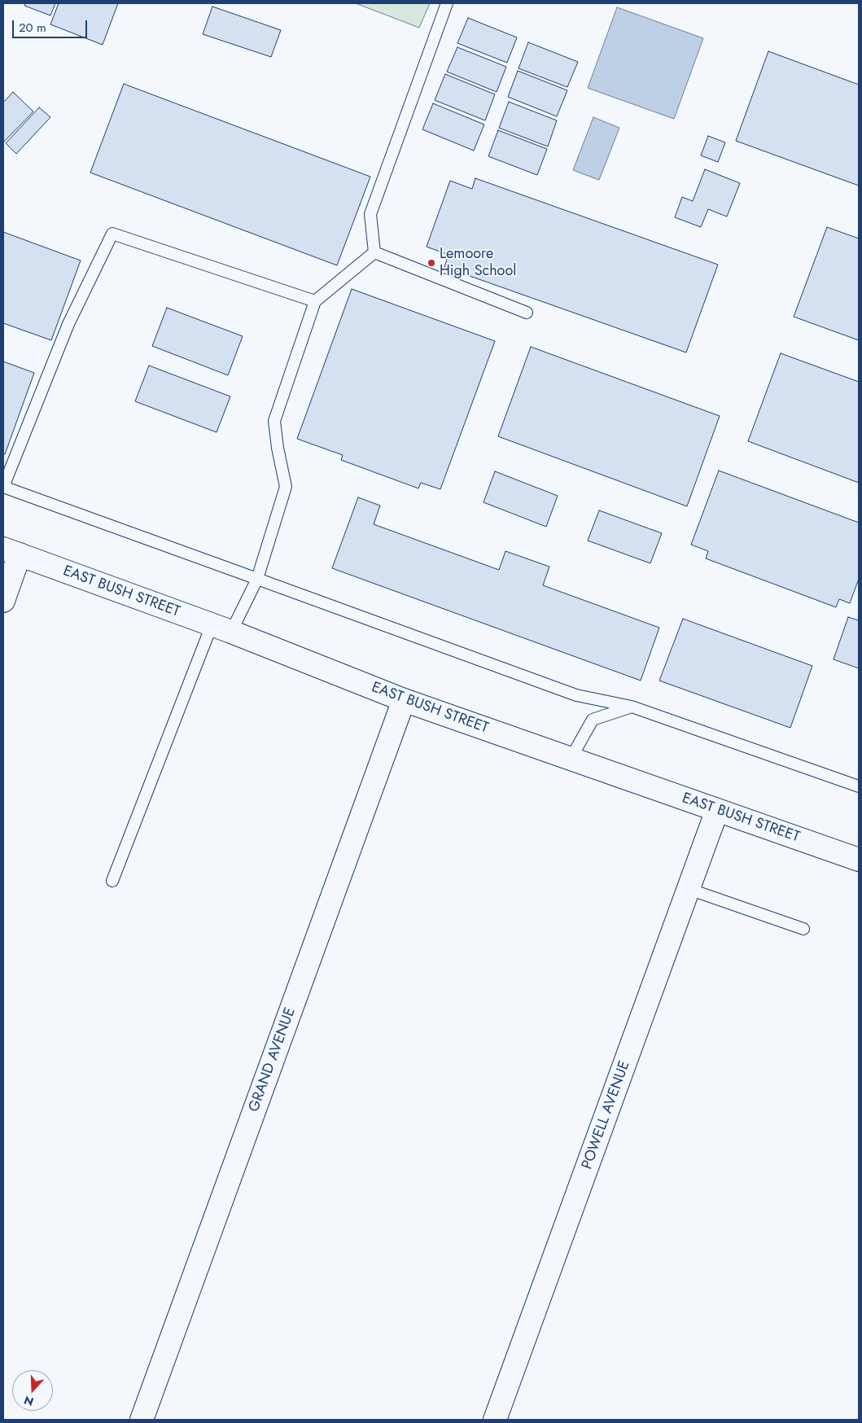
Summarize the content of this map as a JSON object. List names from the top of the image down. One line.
{"streets":{"street":["EAST BUSH STREET","GRAND AVENUE","POWELL AVENUE"]},"crossings":[["EAST BUSH STREET","GRAND AVENUE"],["EAST BUSH STREET","POWELL AVENUE"]],"places":["Lemoore High School"],"scale_bar":"20 m","north":"bottom"}
